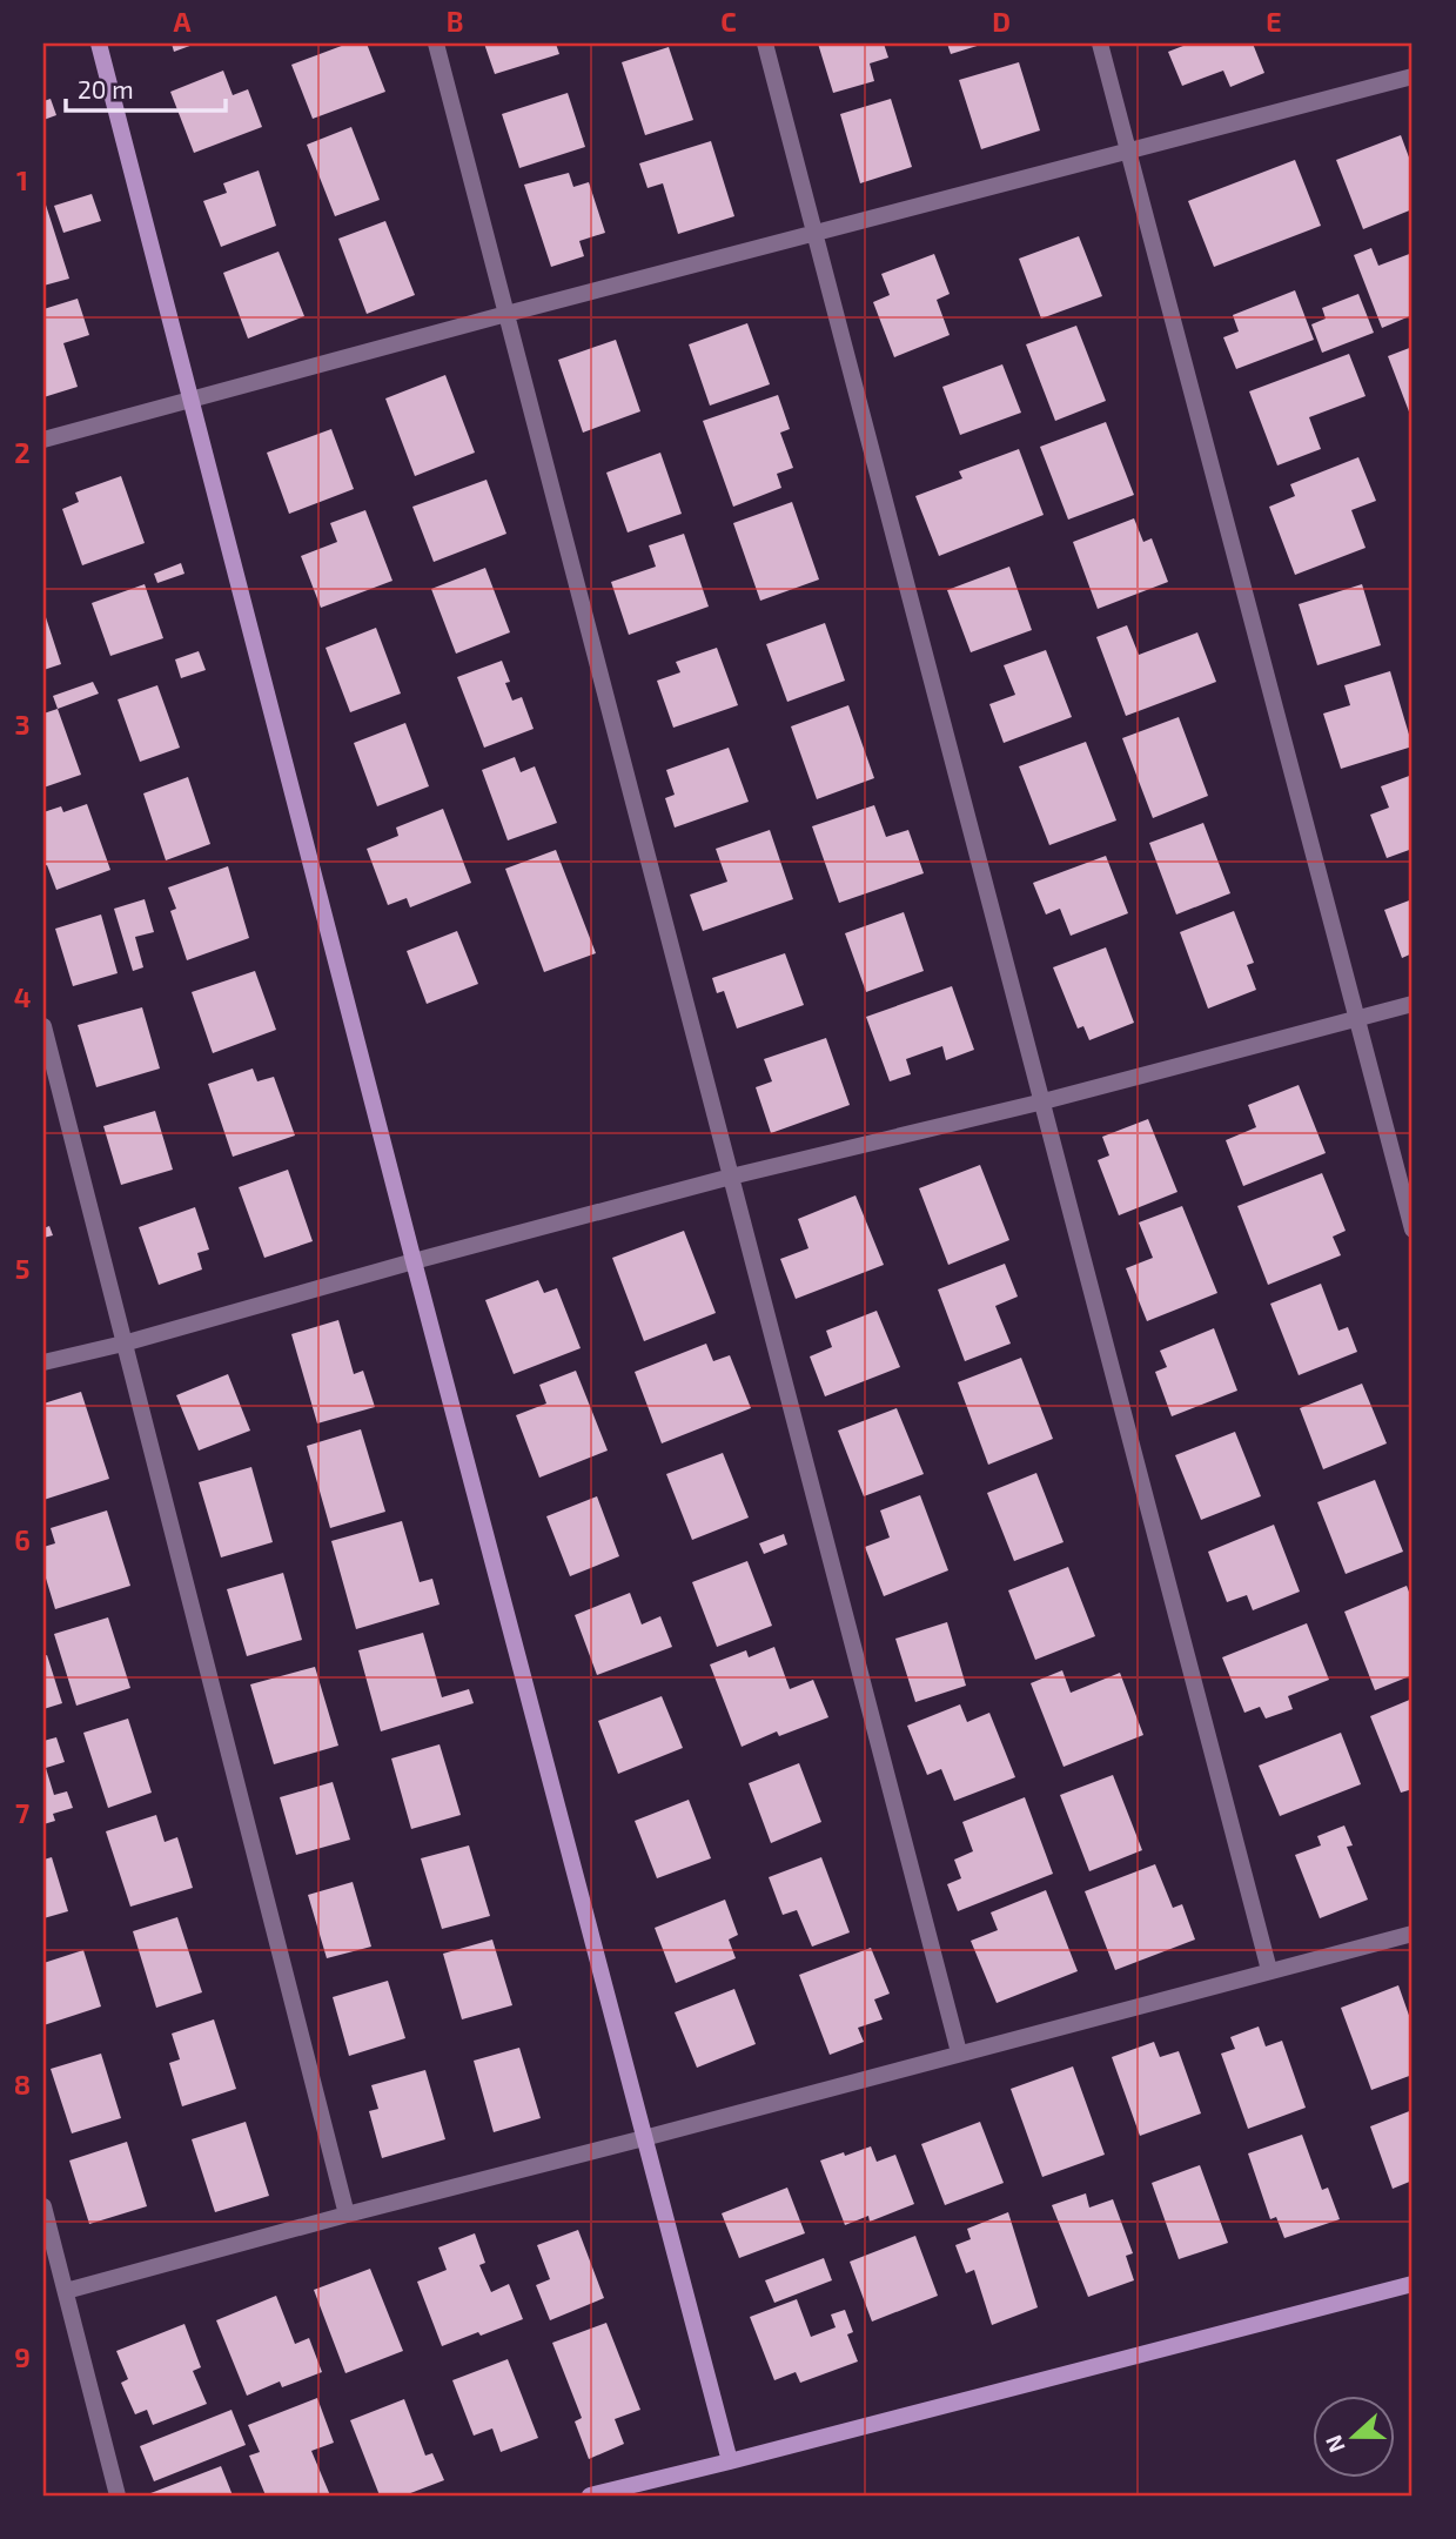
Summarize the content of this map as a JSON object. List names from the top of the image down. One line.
{"scale_bar":"20 m","north":"left","grid":{"columns":["A","B","C","D","E"],"rows":["1","2","3","4","5","6","7","8","9"]}}
